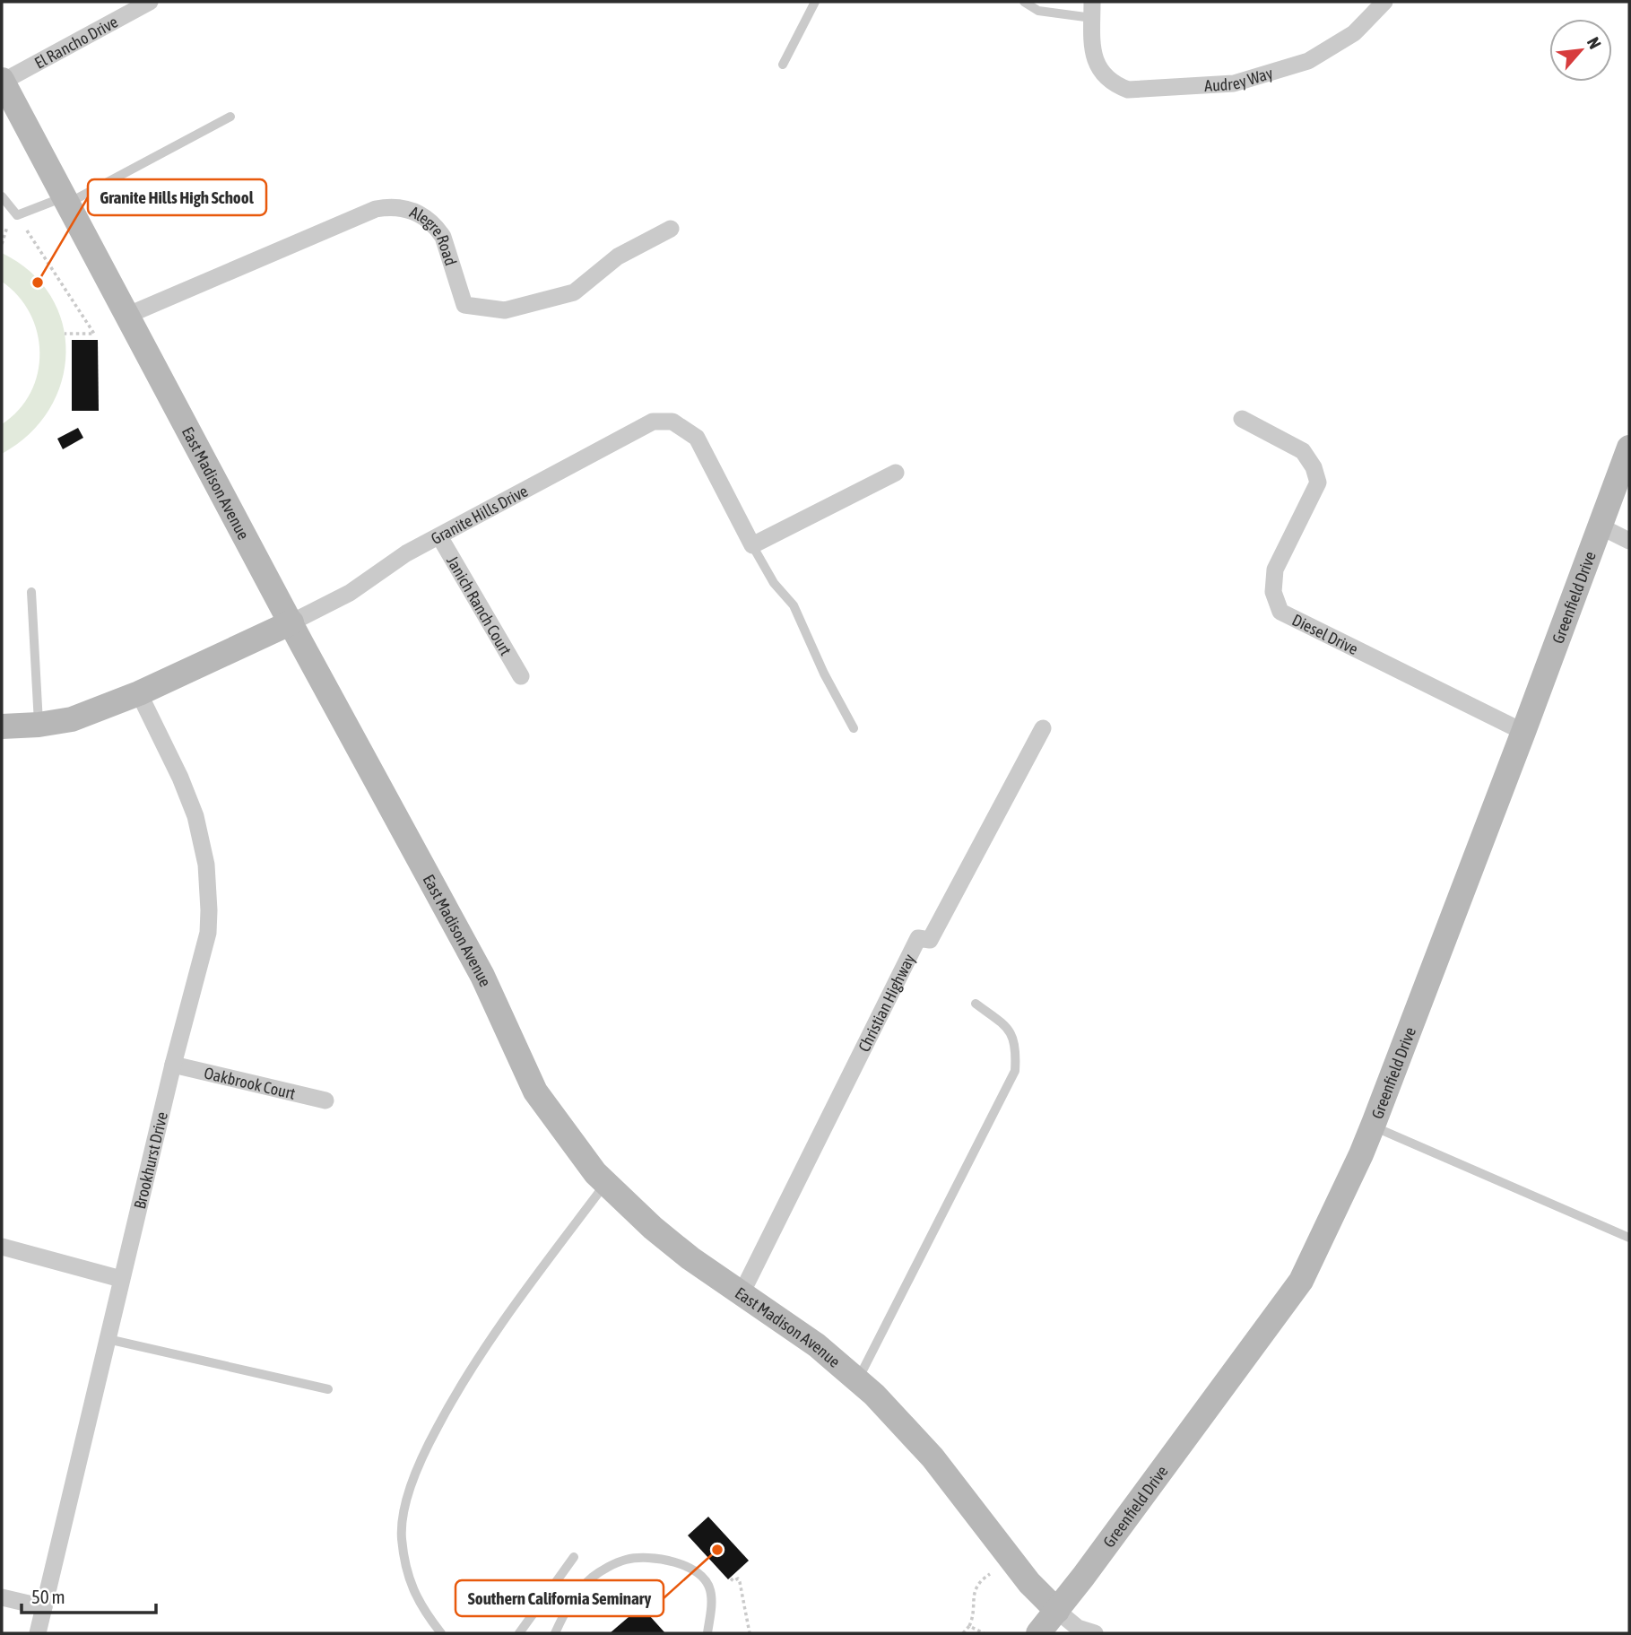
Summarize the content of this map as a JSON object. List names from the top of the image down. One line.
{"streets":{"street":["El Rancho Drive","Audrey Way","Alegre Road","East Madison Avenue","Granite Hills Drive","Greenfield Drive","Janich Ranch Court","Diesel Drive","Christian Highway","Oakbrook Court","Brookhurst Drive"]},"crossings":[["El Rancho Drive","East Madison Avenue"],["Alegre Road","East Madison Avenue"],["East Madison Avenue","Granite Hills Drive"],["East Madison Avenue","Greenfield Drive"],["East Madison Avenue","Christian Highway"],["Granite Hills Drive","Janich Ranch Court"],["Granite Hills Drive","Brookhurst Drive"],["Greenfield Drive","Diesel Drive"],["Oakbrook Court","Brookhurst Drive"]],"places":["Granite Hills High School","Southern California Seminary"],"scale_bar":"50 m","north":"top right"}
